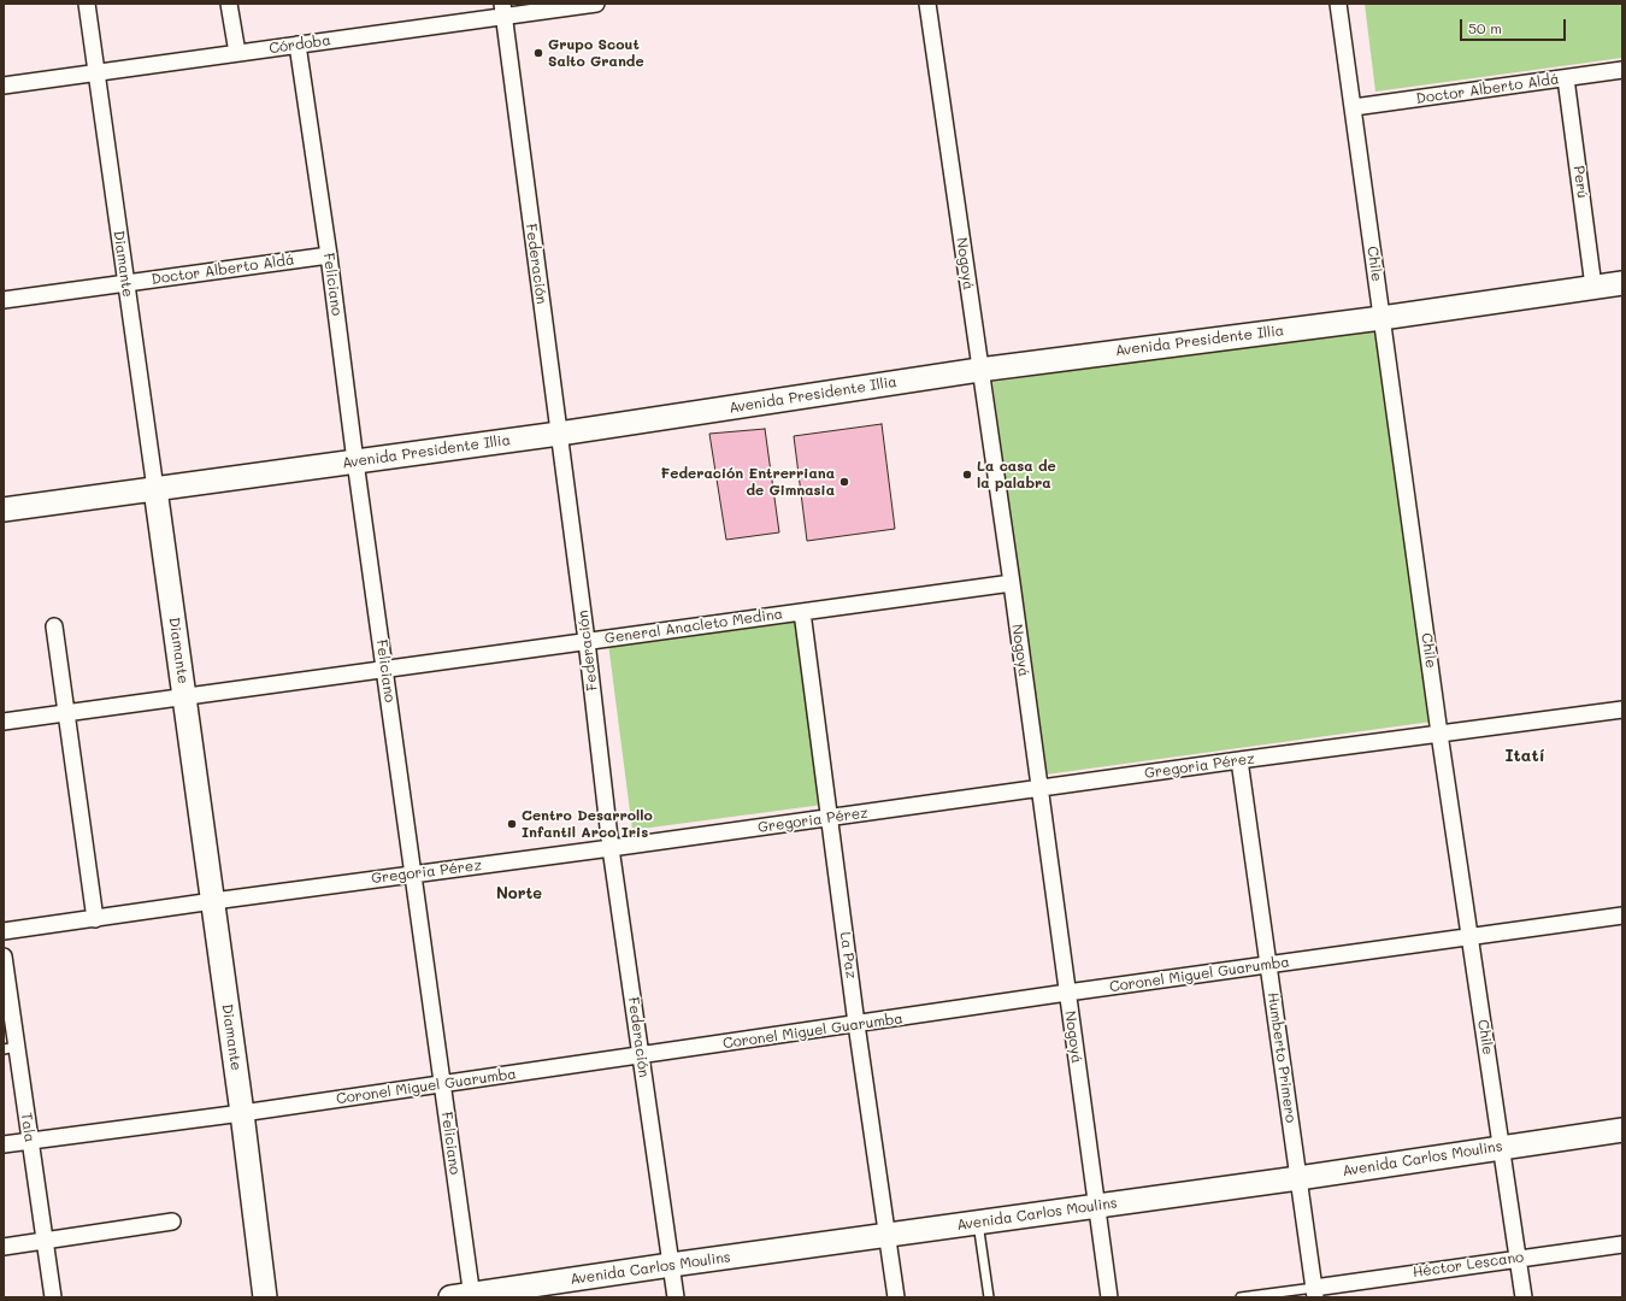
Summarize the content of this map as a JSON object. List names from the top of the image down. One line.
{"streets":{"street":["Córdoba","Doctor Alberto Aldá","Perú","Diamante","Federación","Nogoyá","Chile","Feliciano","Avenida Presidente Illia","General Anacleto Medina","Gregoria Pérez","La Paz","Coronel Miguel Guarumba","Humberto Primero","Tala","Avenida Carlos Moulins","Héctor Lescano"]},"crossings":[["Córdoba","Diamante"],["Córdoba","Federación"],["Córdoba","Feliciano"],["Doctor Alberto Aldá","Perú"],["Doctor Alberto Aldá","Diamante"],["Doctor Alberto Aldá","Chile"],["Doctor Alberto Aldá","Feliciano"],["Perú","Avenida Presidente Illia"],["Diamante","Avenida Presidente Illia"],["Diamante","General Anacleto Medina"],["Diamante","Gregoria Pérez"],["Diamante","Coronel Miguel Guarumba"],["Federación","Avenida Presidente Illia"],["Federación","General Anacleto Medina"],["Federación","Gregoria Pérez"],["Federación","Coronel Miguel Guarumba"],["Federación","Avenida Carlos Moulins"],["Nogoyá","Avenida Presidente Illia"],["Nogoyá","General Anacleto Medina"],["Nogoyá","Gregoria Pérez"],["Nogoyá","Coronel Miguel Guarumba"],["Nogoyá","Avenida Carlos Moulins"],["Chile","Avenida Presidente Illia"],["Chile","Gregoria Pérez"],["Chile","Coronel Miguel Guarumba"],["Chile","Avenida Carlos Moulins"],["Chile","Héctor Lescano"],["Feliciano","Avenida Presidente Illia"],["Feliciano","General Anacleto Medina"],["Feliciano","Gregoria Pérez"],["Feliciano","Coronel Miguel Guarumba"],["Feliciano","Avenida Carlos Moulins"],["General Anacleto Medina","La Paz"],["Gregoria Pérez","La Paz"],["Gregoria Pérez","Humberto Primero"],["La Paz","Coronel Miguel Guarumba"],["La Paz","Avenida Carlos Moulins"],["Coronel Miguel Guarumba","Humberto Primero"],["Coronel Miguel Guarumba","Tala"],["Humberto Primero","Avenida Carlos Moulins"],["Humberto Primero","Héctor Lescano"]],"districts":["Itatí","Norte"],"places":["Grupo Scout Salto Grande","La casa de la palabra","Federación Entrerriana de Gimnasia","Centro Desarrollo Infantil Arco Iris"],"scale_bar":"50 m"}
